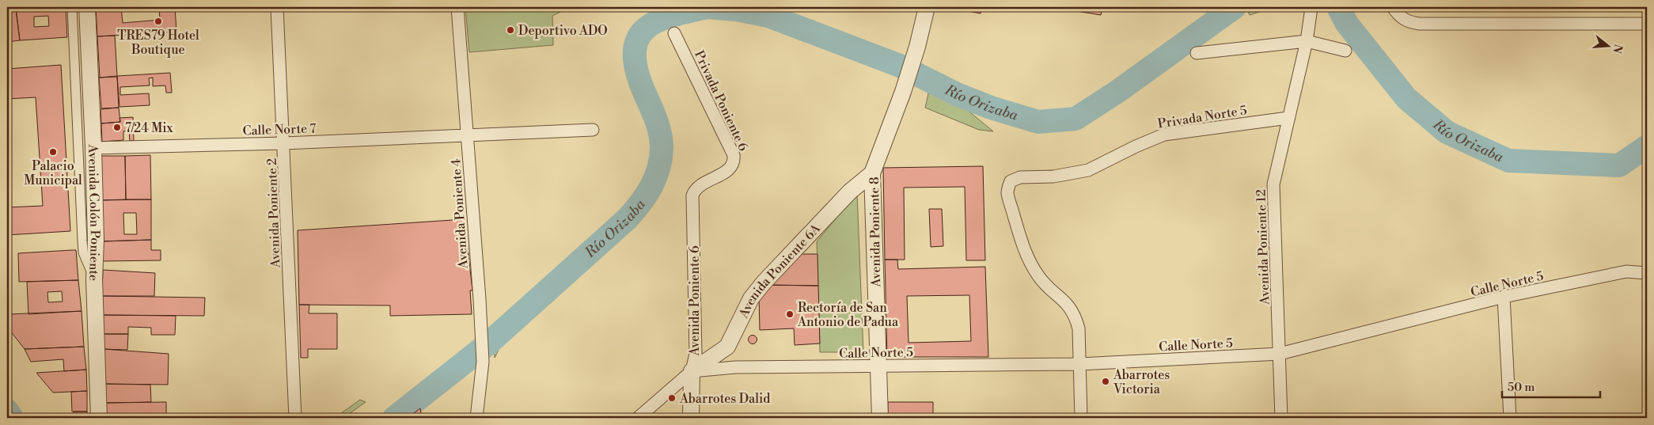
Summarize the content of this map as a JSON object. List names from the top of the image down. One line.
{"streets":{"street":["Privada Poniente 6","Privada Norte 5","Calle Norte 7","Avenida Colón Poniente","Avenida Poniente 2","Avenida Poniente 4","Avenida Poniente 8","Avenida Poniente 12","Avenida Poniente 6A","Calle Norte 5","Avenida Poniente 6"]},"crossings":[["Privada Poniente 6","Avenida Poniente 6"],["Privada Norte 5","Avenida Poniente 12"],["Privada Norte 5","Calle Norte 5"],["Calle Norte 7","Avenida Colón Poniente"],["Calle Norte 7","Avenida Poniente 2"],["Calle Norte 7","Avenida Poniente 4"],["Avenida Poniente 8","Avenida Poniente 6A"],["Avenida Poniente 8","Calle Norte 5"],["Avenida Poniente 12","Calle Norte 5"],["Avenida Poniente 6A","Calle Norte 5"],["Avenida Poniente 6A","Avenida Poniente 6"],["Calle Norte 5","Avenida Poniente 6"]],"water":["Río Orizaba"],"places":["TRES79 Hotel Boutique","Deportivo ADO","7/24 Mix","Palacio Municipal","Rectoría de San Antonio de Padua","Abarrotes Victoria","Abarrotes Dalid"],"scale_bar":"50 m","north":"right"}
